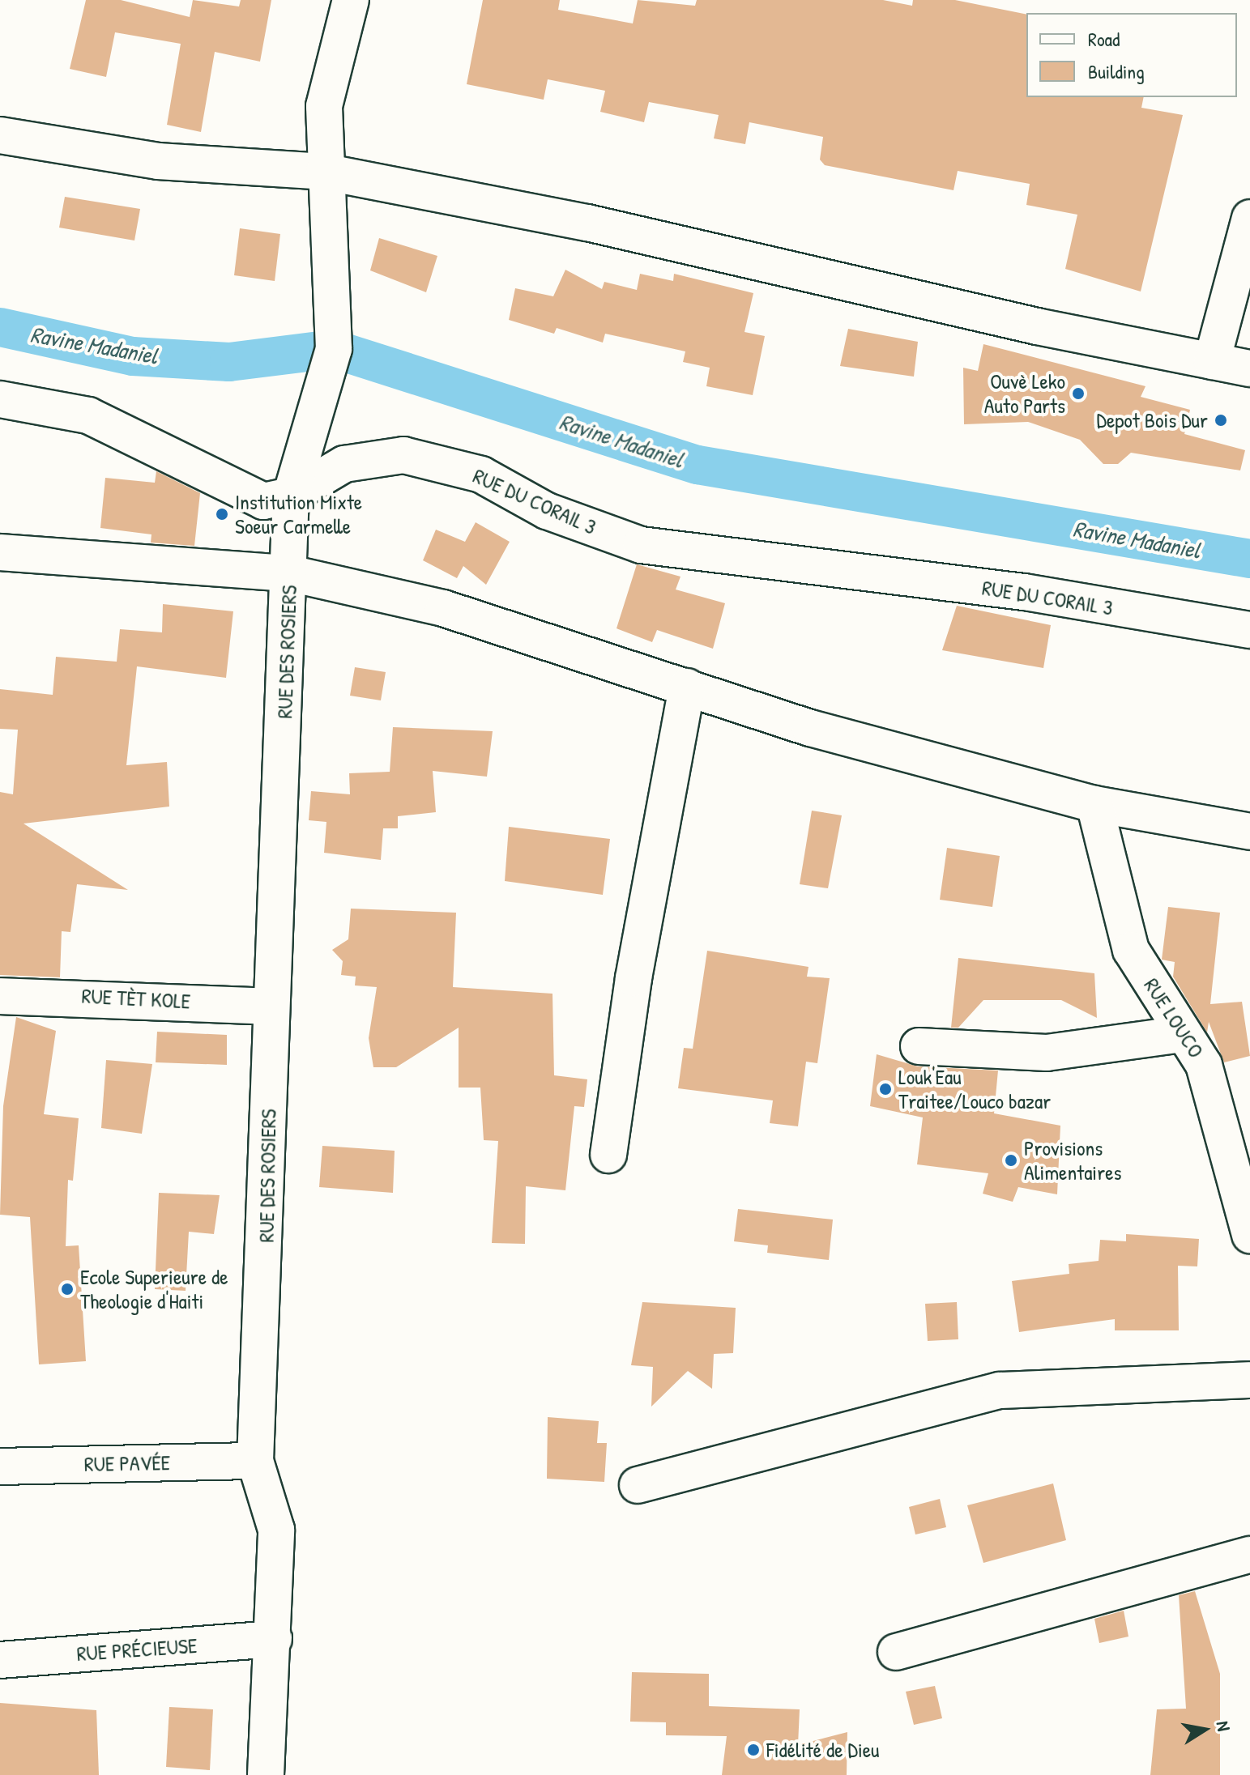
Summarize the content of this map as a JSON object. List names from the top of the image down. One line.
{"streets":{"street":["RUE DU CORAIL 3","RUE DES ROSIERS","RUE TÈT KOLE","RUE LOUCO","RUE PAVÉE","RUE PRÉCIEUSE"]},"crossings":[["RUE DU CORAIL 3","RUE DES ROSIERS"],["RUE DES ROSIERS","RUE TÈT KOLE"],["RUE DES ROSIERS","RUE PAVÉE"],["RUE DES ROSIERS","RUE PRÉCIEUSE"]],"water":["Ravine Madaniel"],"places":["Ouvè Leko Auto Parts","Depot Bois Dur","Institution Mixte Soeur Carmelle","Louk'Eau Traitee/Louco bazar","Provisions Alimentaires","Ecole Superieure de Theologie d'Haiti","Fidélité de Dieu"],"legend":["Road","Building"],"north":"right"}
